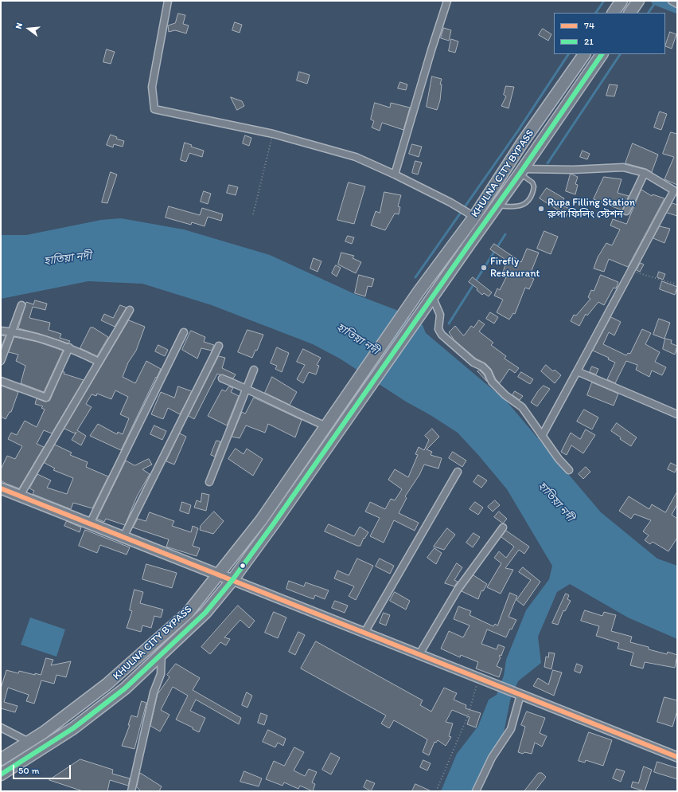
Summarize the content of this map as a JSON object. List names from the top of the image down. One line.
{"streets":{"highway":["KHULNA CITY BYPASS"]},"water":["হাতিয়া নদী"],"places":["Rupa Filling Station রুপা ফিলিং স্টেশন","Firefly Restaurant"],"lines":["transit line 21","transit line 74"],"legend":["74","21"],"scale_bar":"50 m","north":"left"}
